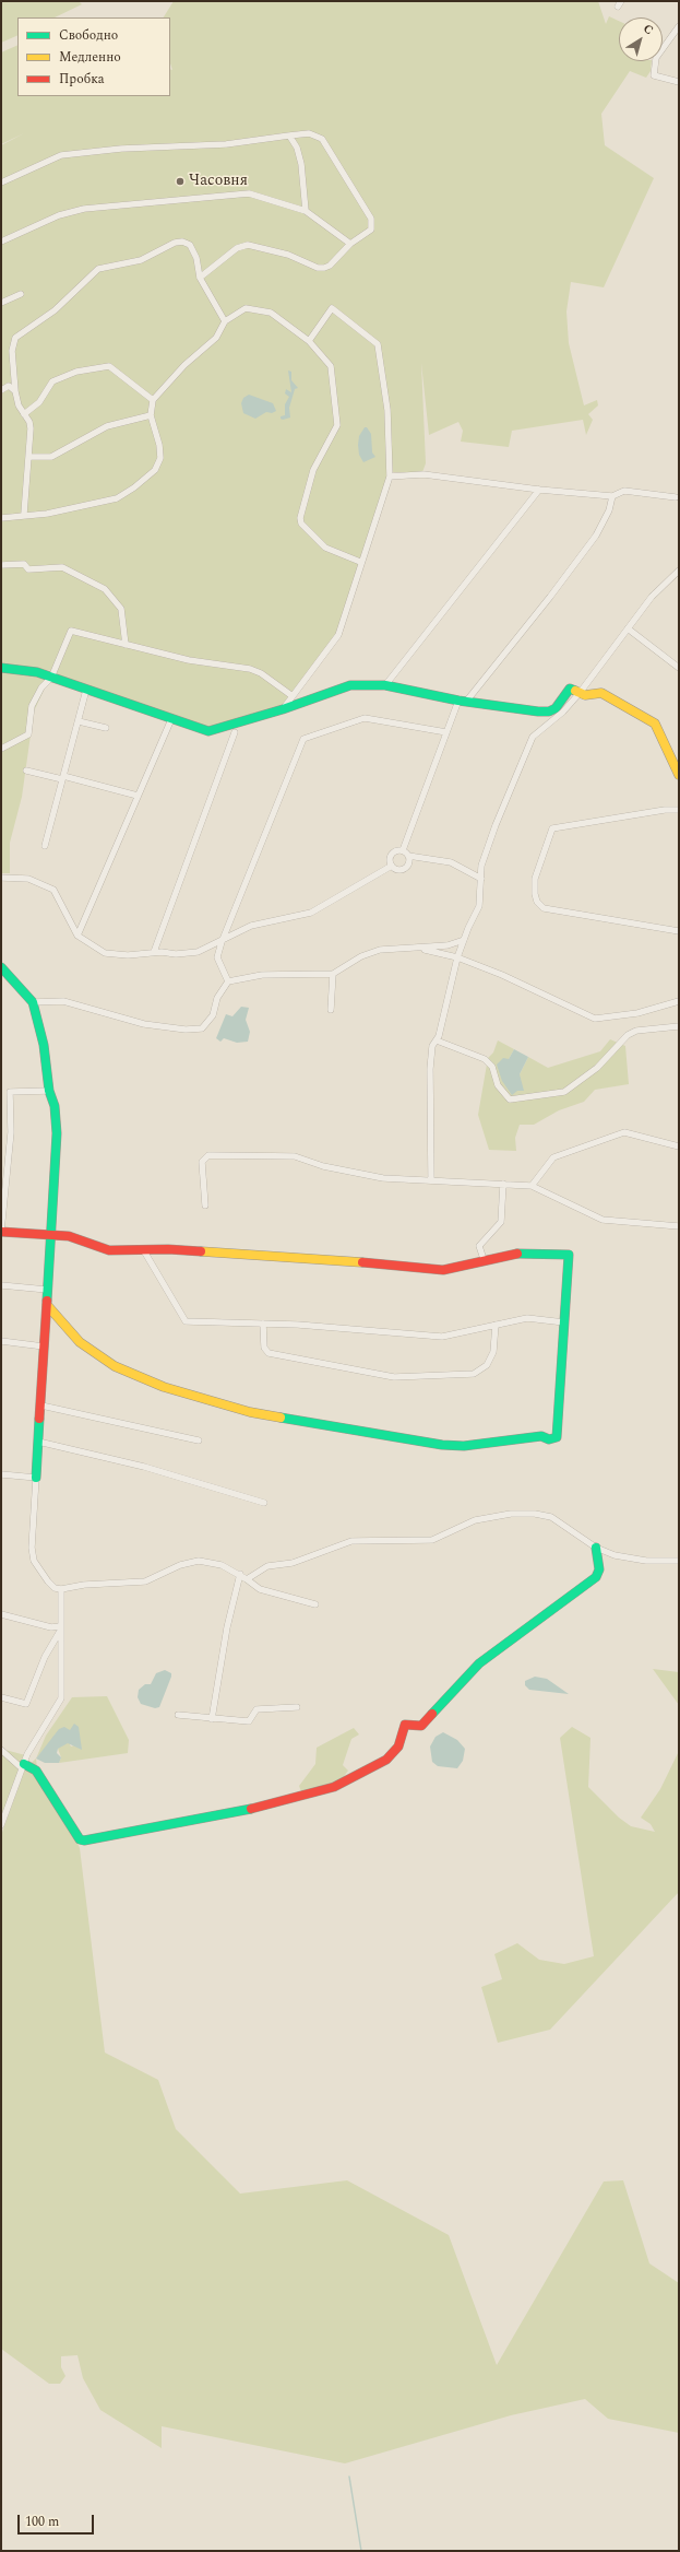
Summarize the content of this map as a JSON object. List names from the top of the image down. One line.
{"places":["Часовня"],"legend":["Свободно","Медленно","Пробка"],"scale_bar":"100 m","north":"top right"}
